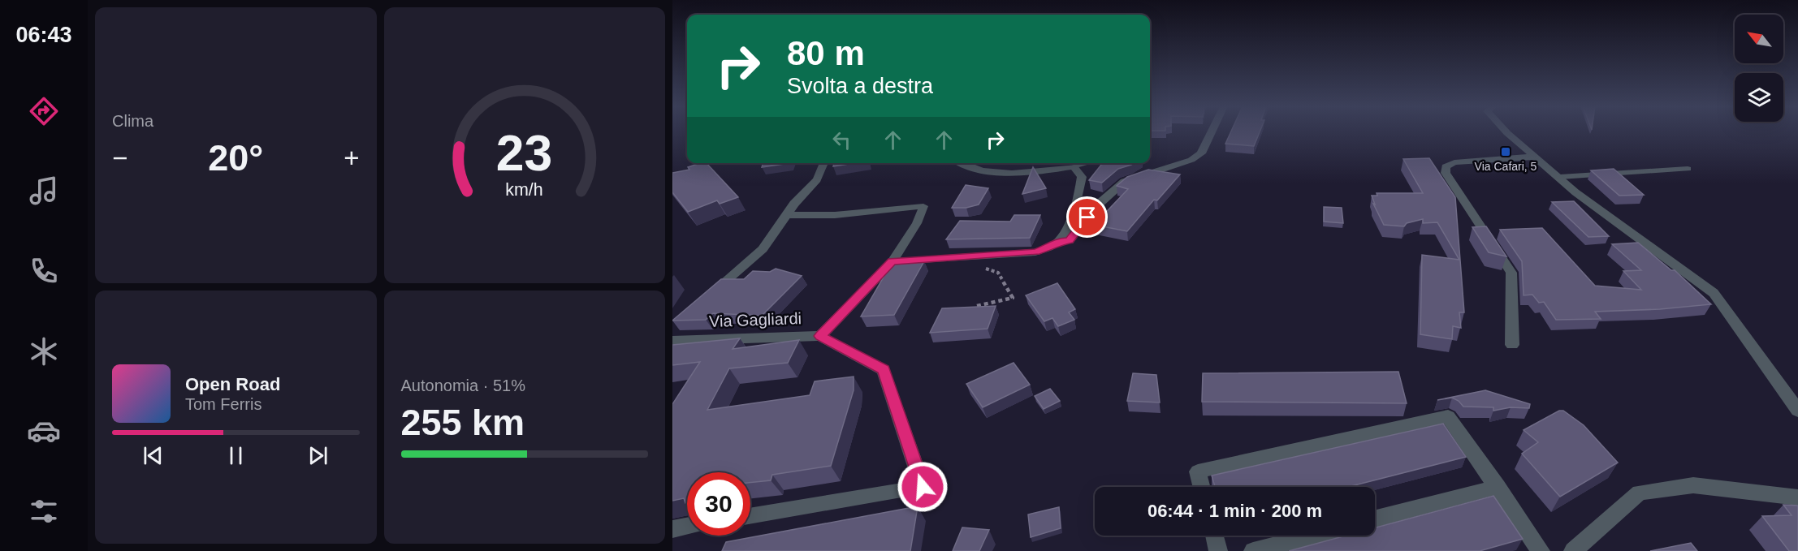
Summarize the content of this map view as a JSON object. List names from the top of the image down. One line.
{"streets":{"street":["Via Gagliardi"]},"places":{"transit":["Via Cafari, 5"]},"north":"top left","page":{"tabs":"06:43","tile":["Clima",["Autonomia · 51%","255 km"]],"turn":["80 m","Svolta a destra"],"heat":["−","20°","+"],"song":["Open Road","Tom Ferris"],"limit":"30","trip":"06:44 · 1 min · 200 m","gauge":["23","km/h"]}}
